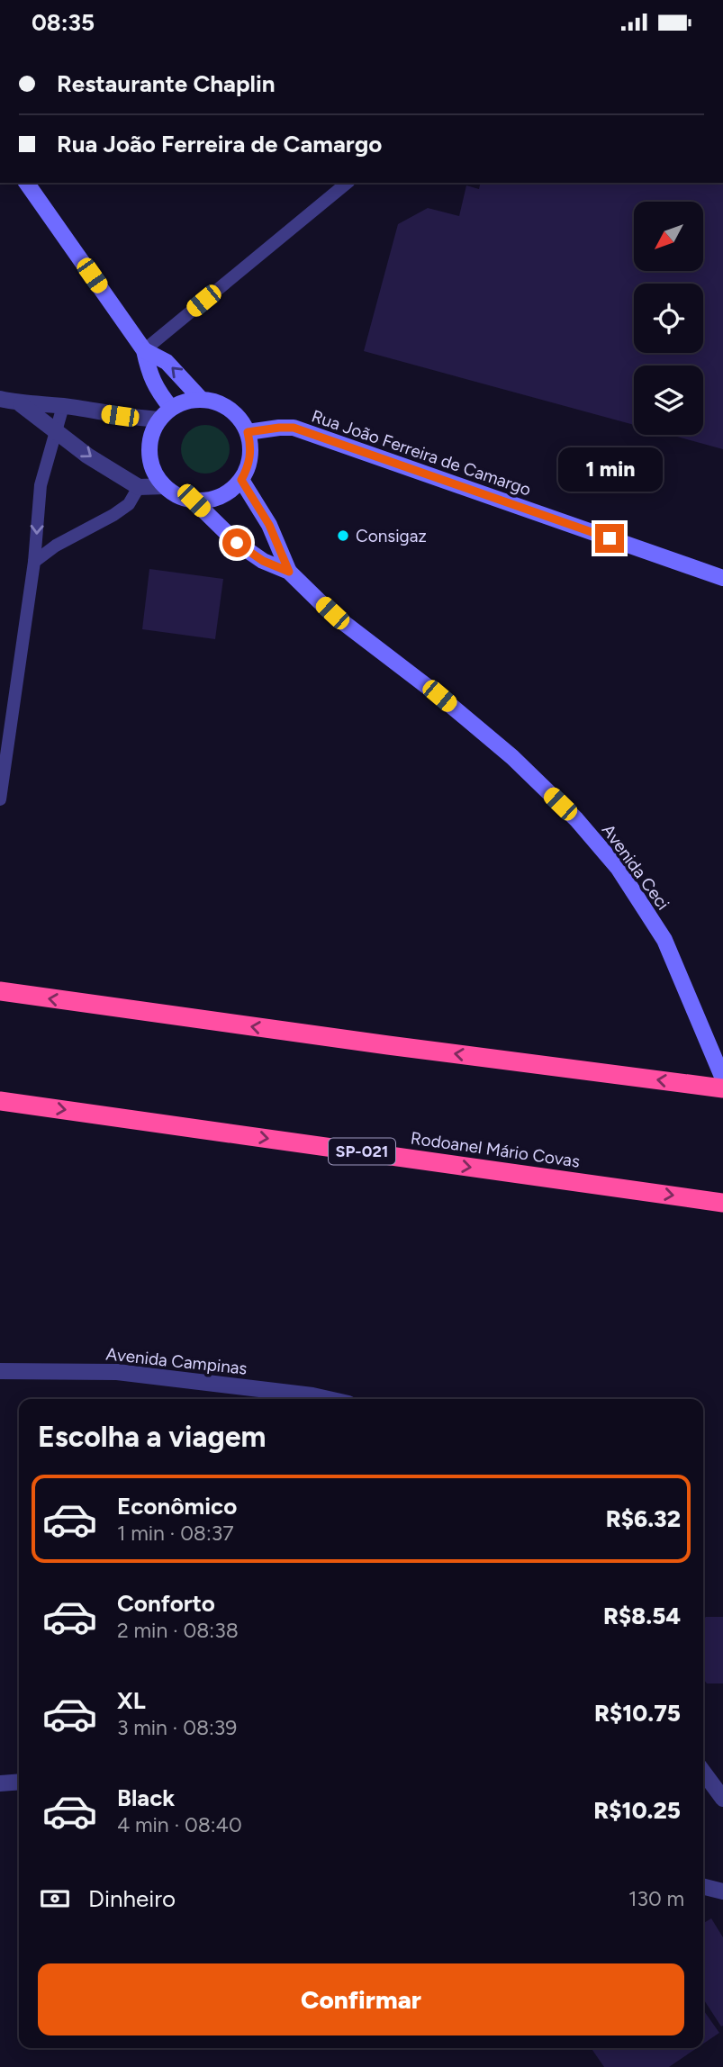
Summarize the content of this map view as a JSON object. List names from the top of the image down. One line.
{"streets":{"highway":["Rodoanel Mário Covas","SP-021"],"main road":["Rua João Ferreira de Camargo","Avenida Ceci"],"street":["Avenida Campinas"]},"crossings":[["Rua João Ferreira de Camargo","Avenida Ceci"]],"places":["Consigaz"],"north":"bottom left","page":{"status":"08:35","banner":["Restaurante Chaplin","Rua João Ferreira de Camargo"],"bubble":"1 min","heading":"Escolha a viagem","list":[{"name":"Econômico","note":"1 min · 08:37","value":"R$6.32"},{"name":"Conforto","note":"2 min · 08:38","value":"R$8.54"},{"name":"XL","note":"3 min · 08:39","value":"R$10.75"},{"name":"Black","note":"4 min · 08:40","value":"R$10.25"}],"pay":["Dinheiro","130 m"],"buttons":"Confirmar"}}
